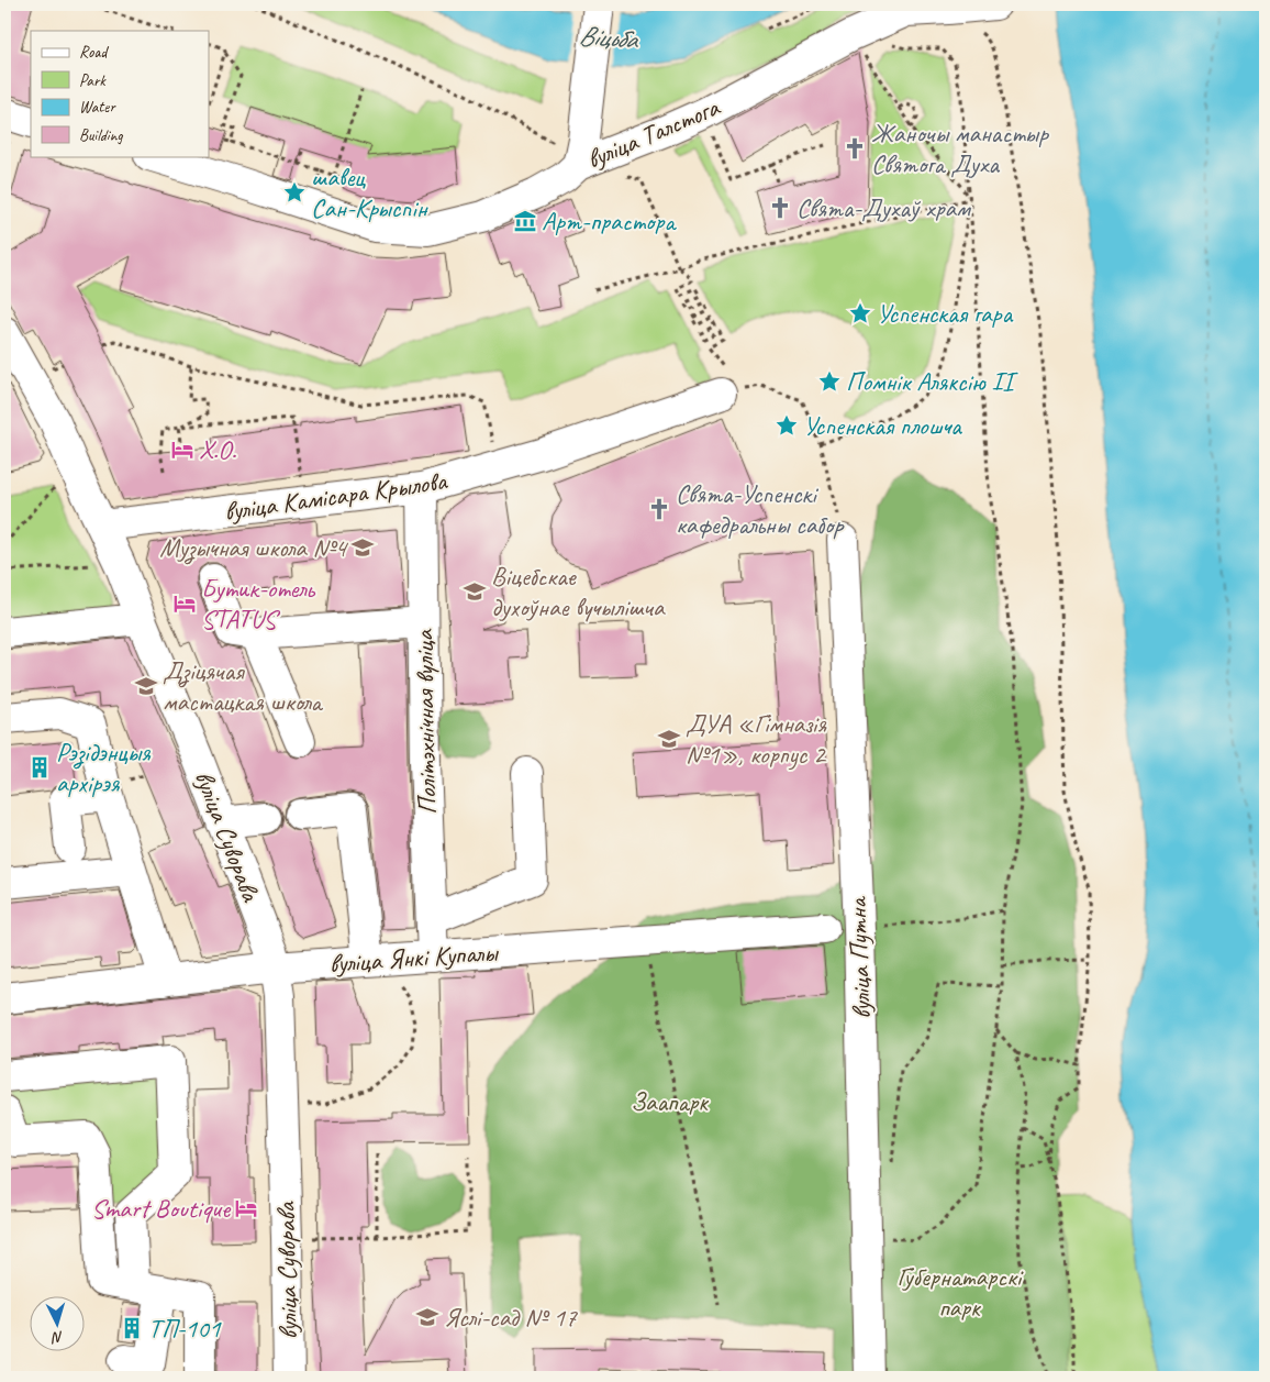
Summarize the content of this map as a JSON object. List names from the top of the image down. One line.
{"streets":{"street":["вуліца Талстога","вуліца Камісара Крылова","Політэхнічная вуліца","вуліца Суворава","вуліца Янкі Купалы","вуліца Путна"]},"crossings":[["вуліца Камісара Крылова","Політэхнічная вуліца"],["вуліца Камісара Крылова","вуліца Суворава"],["Політэхнічная вуліца","вуліца Янкі Купалы"],["вуліца Суворава","вуліца Янкі Купалы"]],"water":["Віцьба"],"parks":["Заапарк","Губернатарскі парк"],"places":{"church":["Жаночы манастыр Святога Духа","Свята-Духаў храм","Свята-Успенскі кафедральны сабор"],"place":["шавец Сан-Крыспін","Успенская гара","Помнік Аляксію II","Успенская плошча"],"museum":["Арт-прастора"],"hotel":["X.O.","Бутик-отель STATUS","Smart Boutique"],"school or university":["Музычная школа №4","Віцебскае духоўнае вучылішча","Дзіцячая мастацкая школа","ДУА «Гімназія №1», корпус 2","Яслі-сад № 17"],"building":["Рэзідэнцыя архірэя","ТП-101"]},"legend":["Road","Park","Water","Building"],"north":"bottom"}
